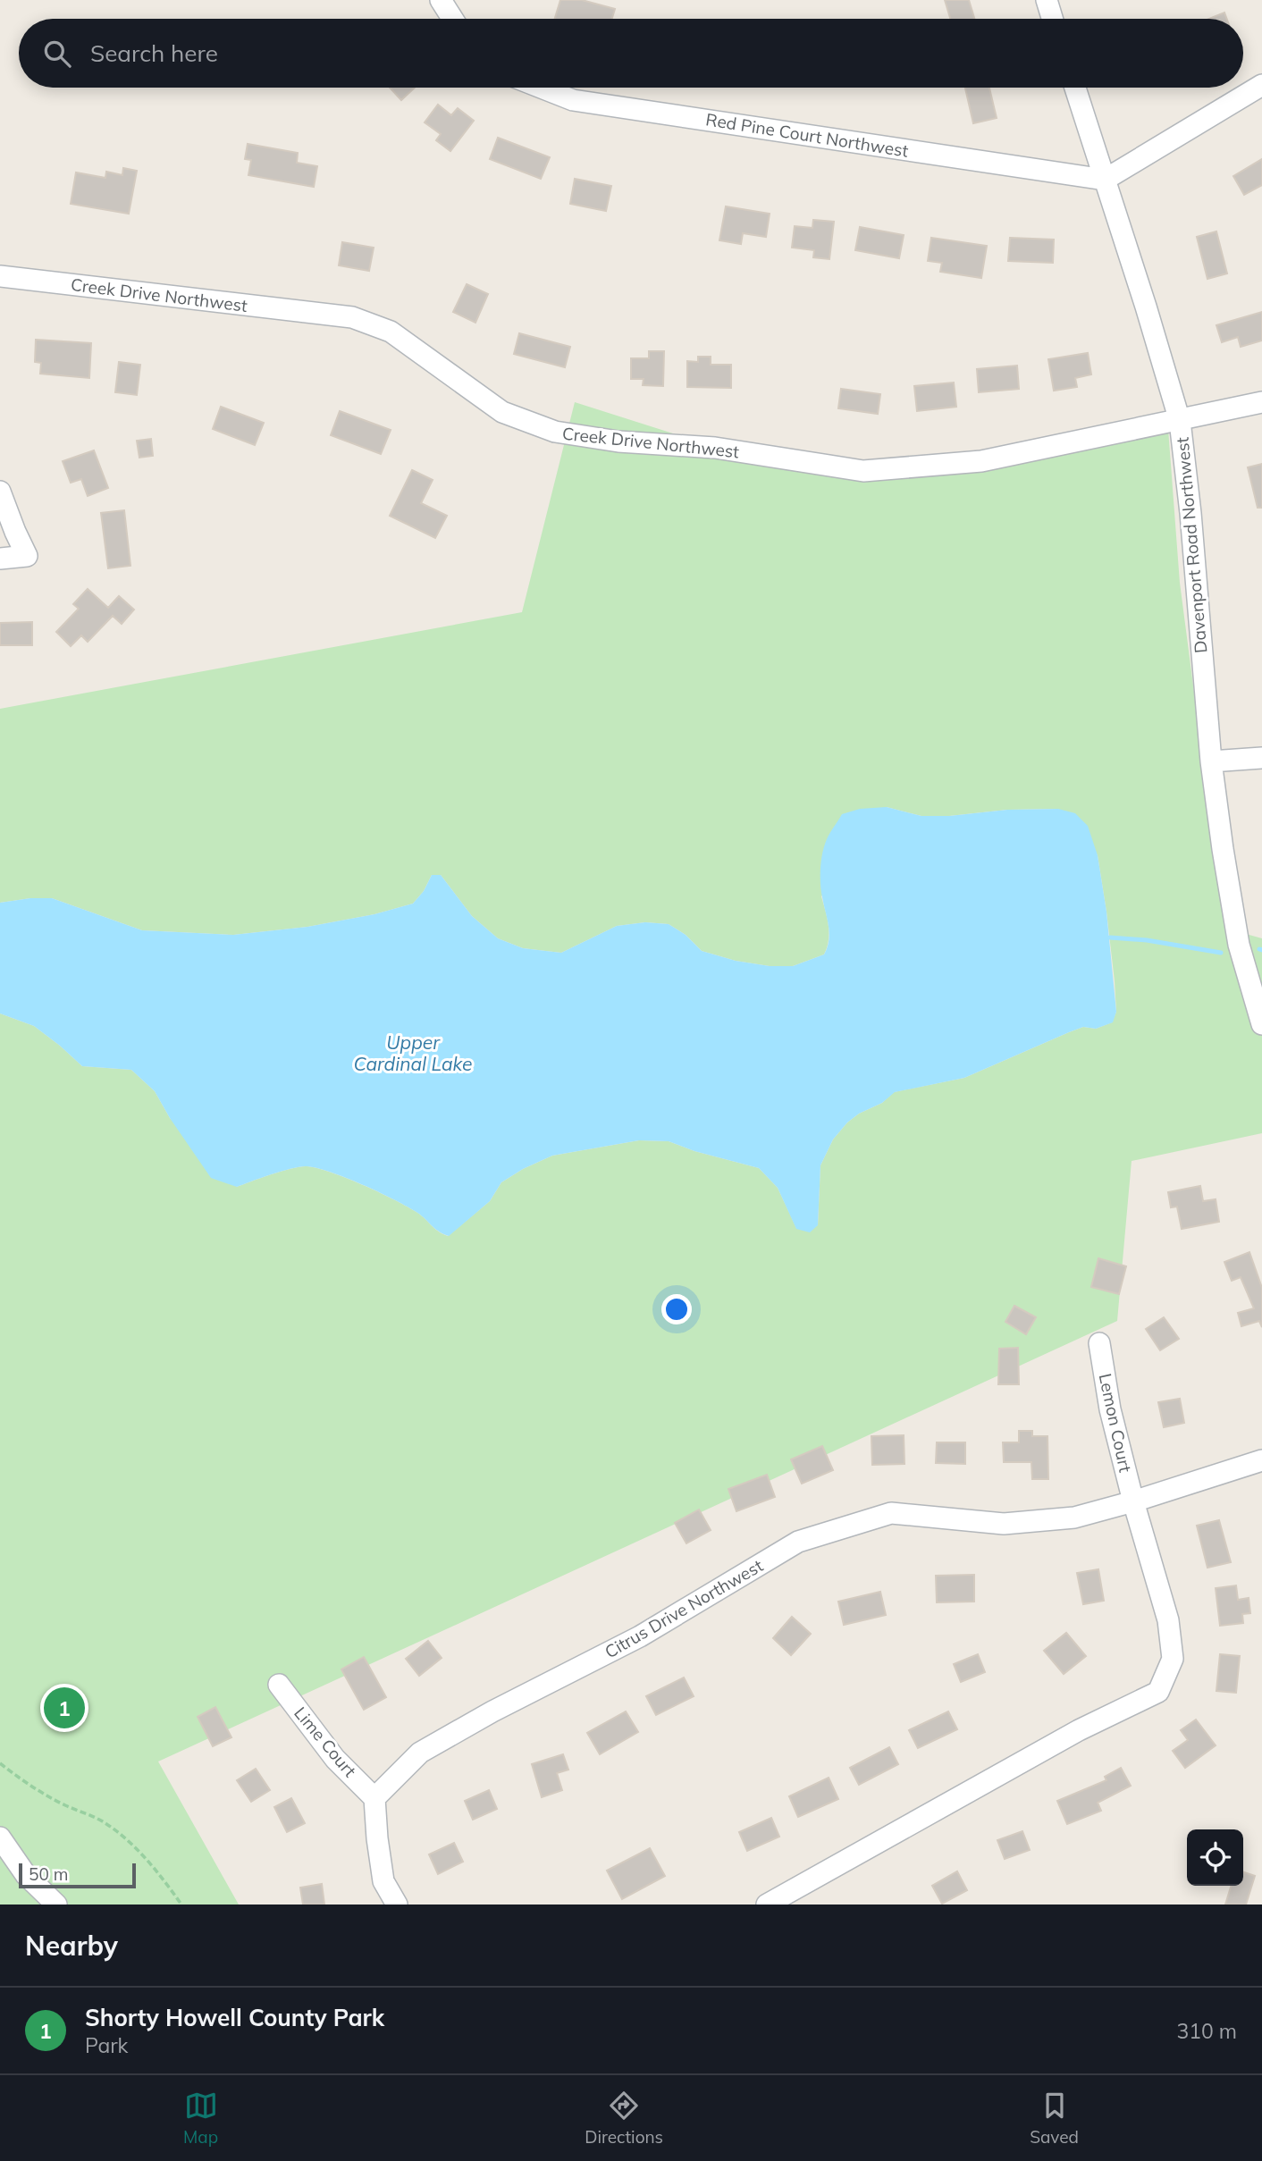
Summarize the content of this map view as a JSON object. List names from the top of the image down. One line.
{"streets":{"street":["Red Pine Court Northwest","Creek Drive Northwest","Davenport Road Northwest","Lemon Court","Citrus Drive Northwest","Lime Court"]},"crossings":[["Red Pine Court Northwest","Davenport Road Northwest"],["Creek Drive Northwest","Davenport Road Northwest"],["Lemon Court","Citrus Drive Northwest"],["Citrus Drive Northwest","Lime Court"]],"water":["Upper Cardinal Lake"],"scale_bar":"50 m","page":{"search":"Search here","pins":"1","scale":"50 m","heading":"Nearby","list":[{"mark":"1","name":"Shorty Howell County Park","note":"Park","value":"310 m"}],"nav":["Map","Directions","Saved"]}}
